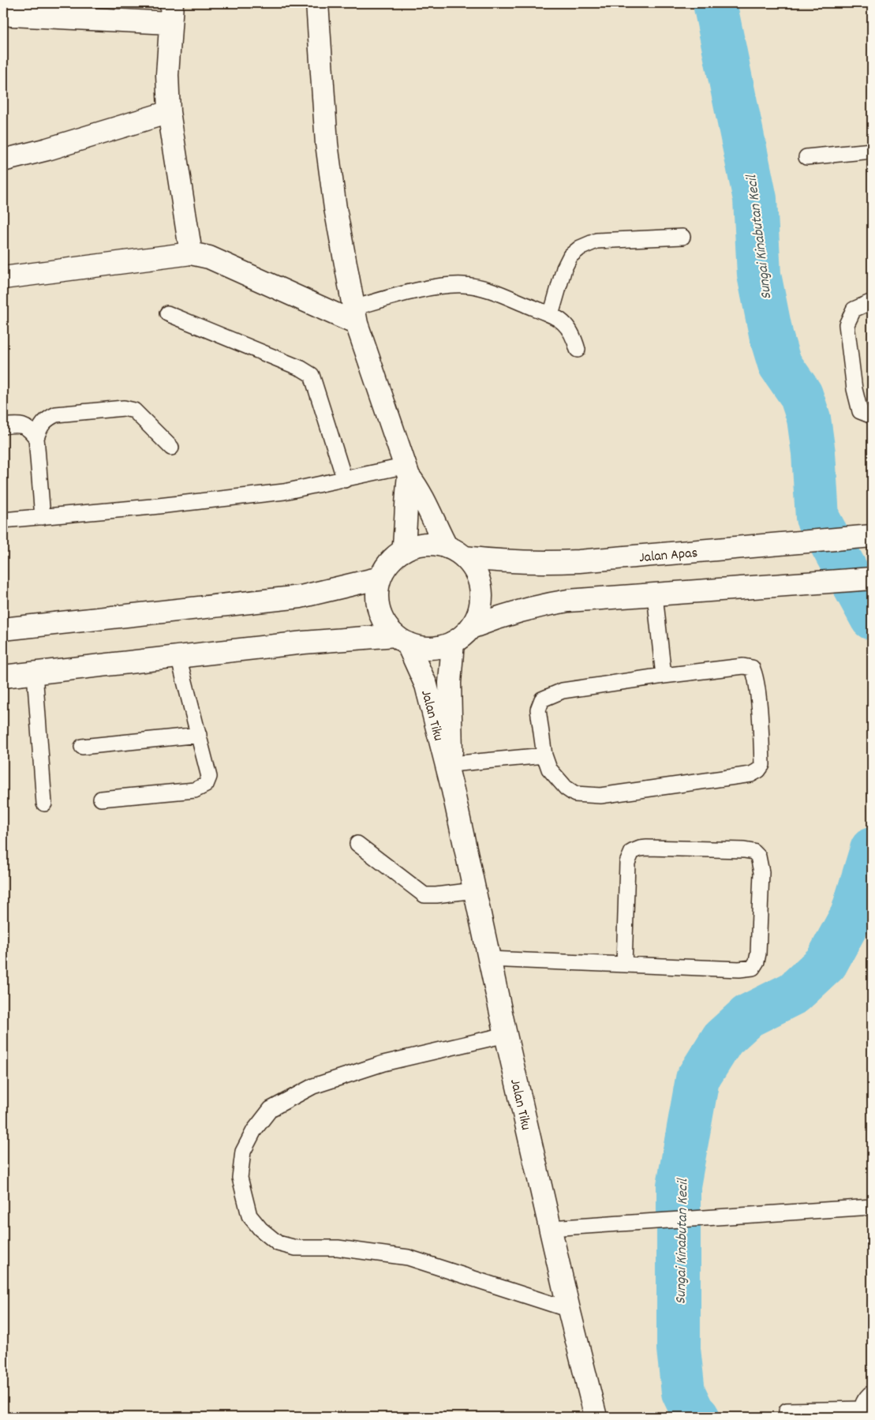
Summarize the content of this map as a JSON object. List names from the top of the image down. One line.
{"streets":{"main road":["Jalan Apas","Jalan Tiku"]},"crossings":[["Jalan Apas","Jalan Tiku"]],"water":["Sungai Kinabutan Kecil"]}
